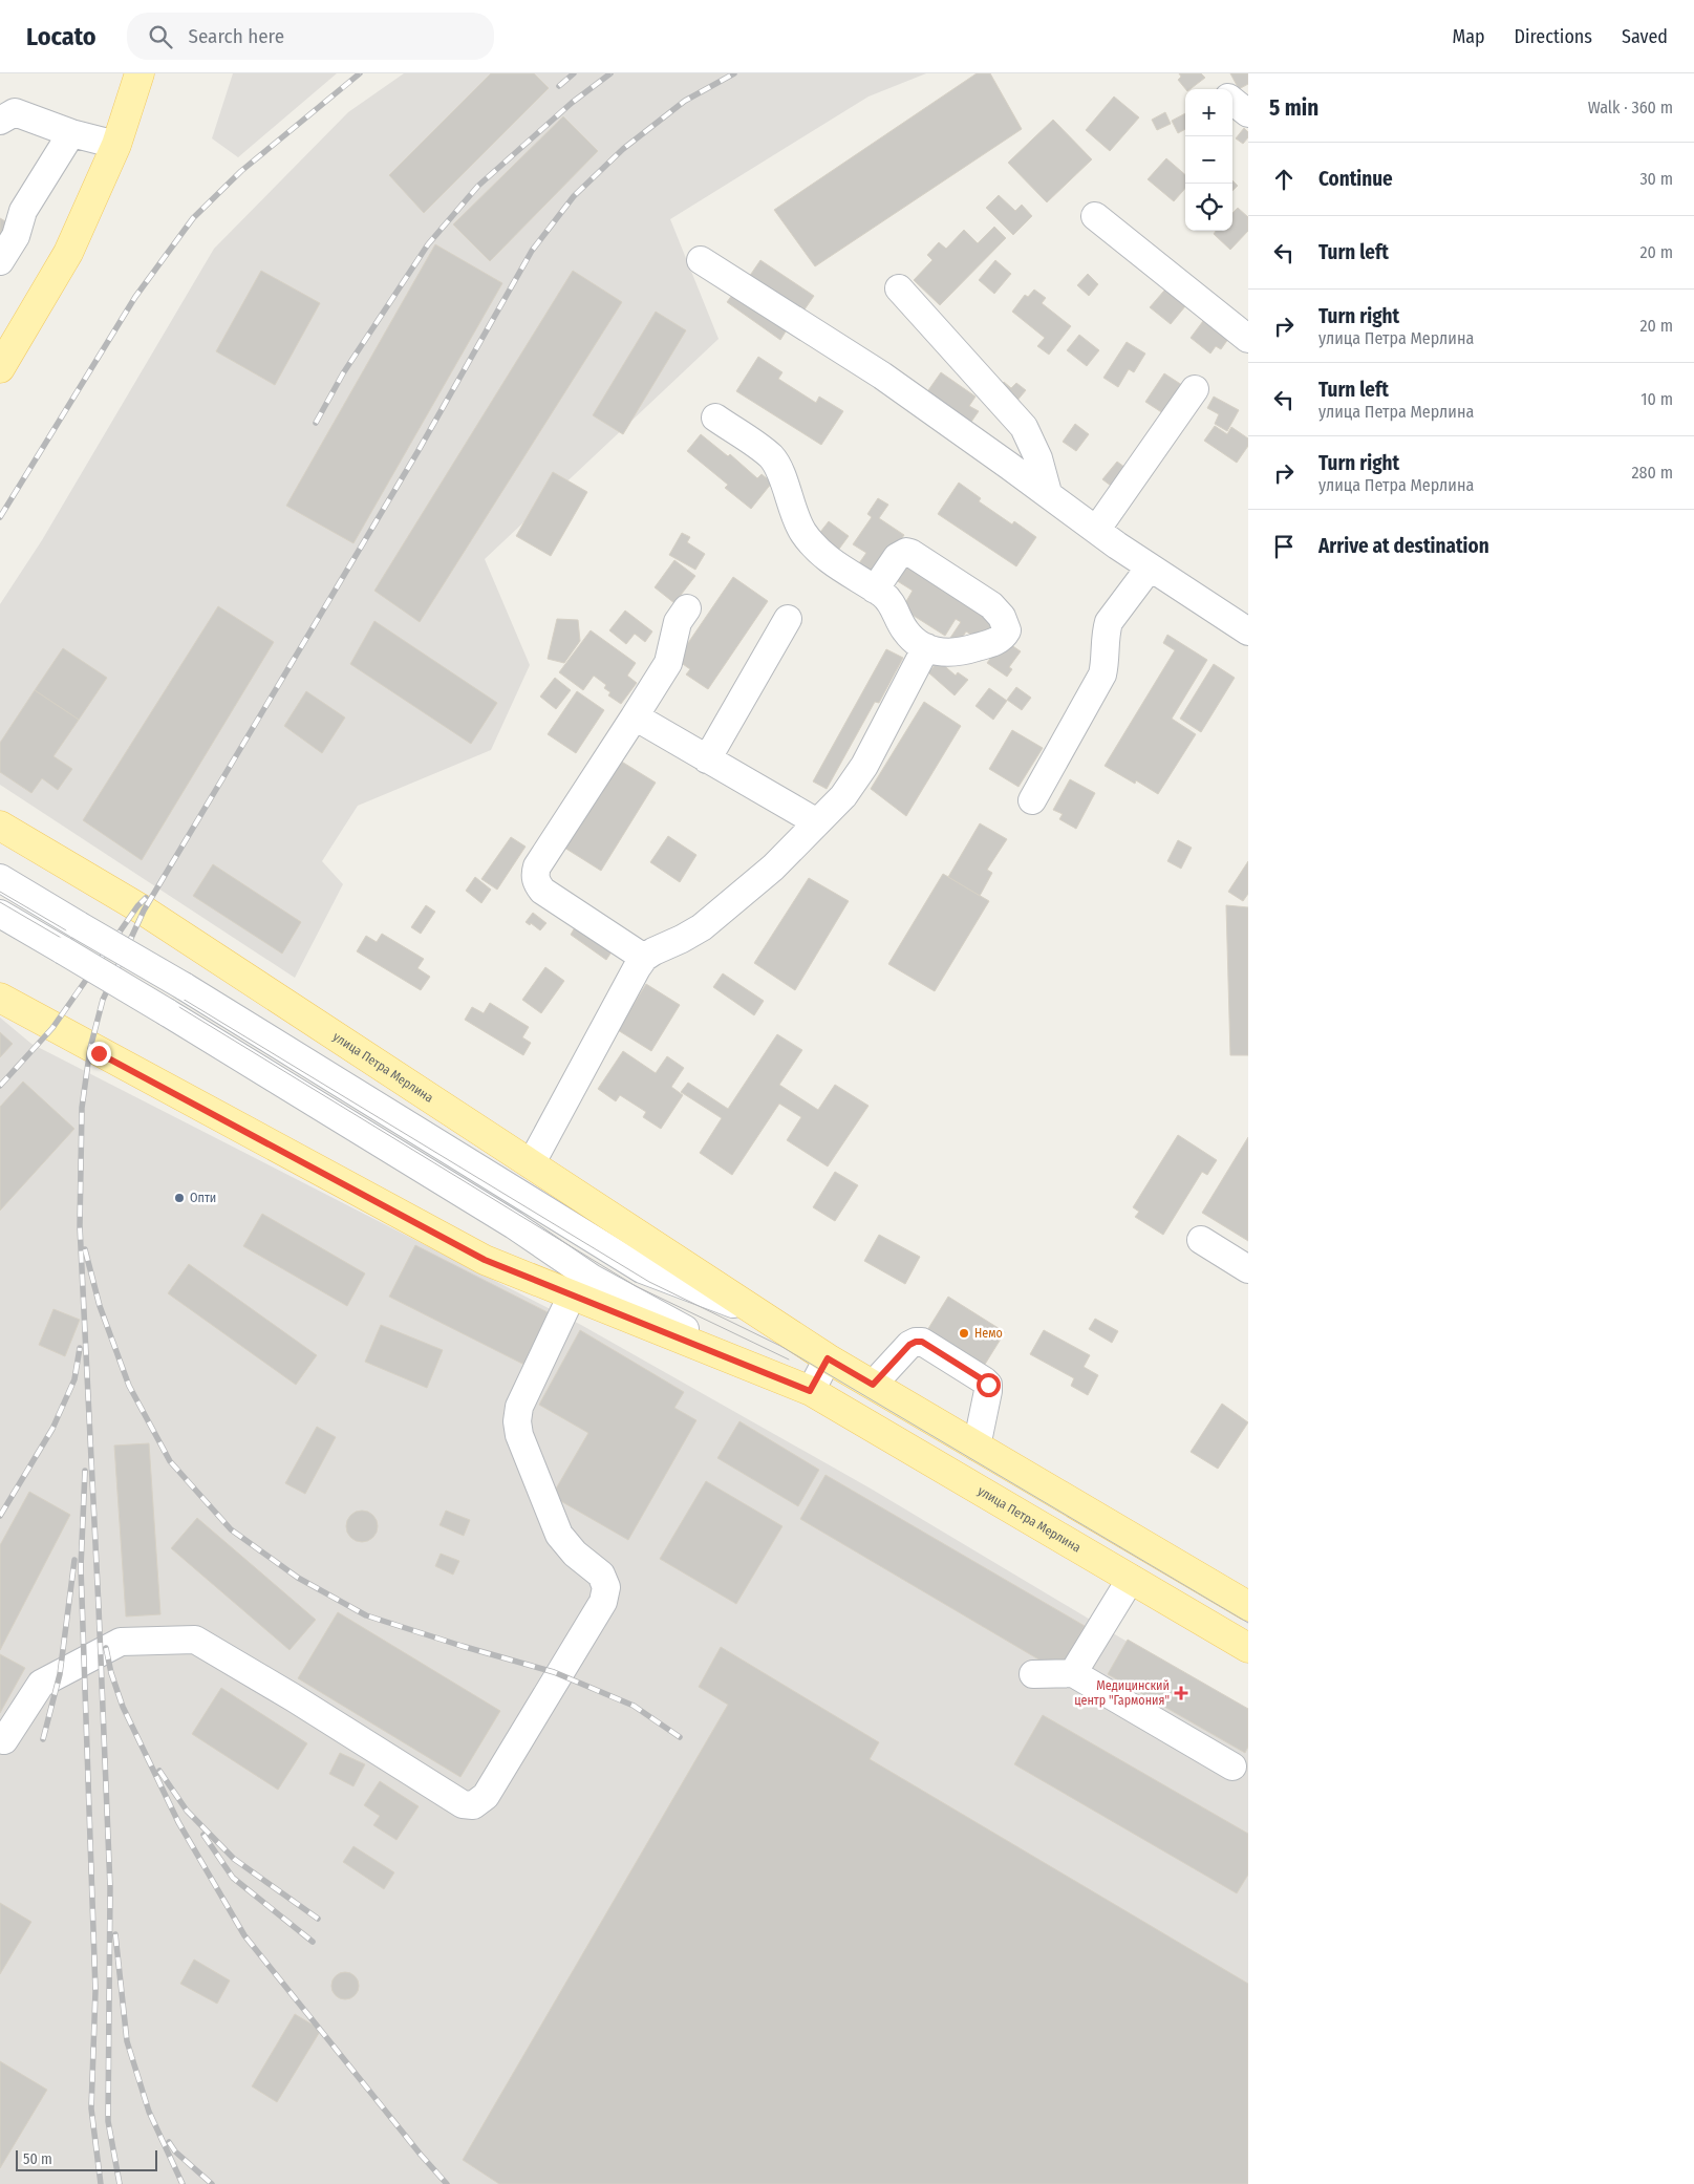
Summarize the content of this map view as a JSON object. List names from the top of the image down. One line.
{"streets":{"main road":["улица Петра Мерлина"]},"places":{"other":["Опти","Немо"],"health":["Медицинский центр \"Гармония\""]},"scale_bar":"50 m","page":{"header":"Locato","search":"Search here","nav":["Map","Directions","Saved"],"heading":["5 min","Walk · 360 m"],"map_buttons":["+","−"],"list":[["Continue","30 m"],["Turn left","20 m"],["Turn right","улица Петра Мерлина","20 m"],["Turn left","улица Петра Мерлина","10 m"],["Turn right","улица Петра Мерлина","280 m"],"Arrive at destination"],"scale":"50 m"}}
